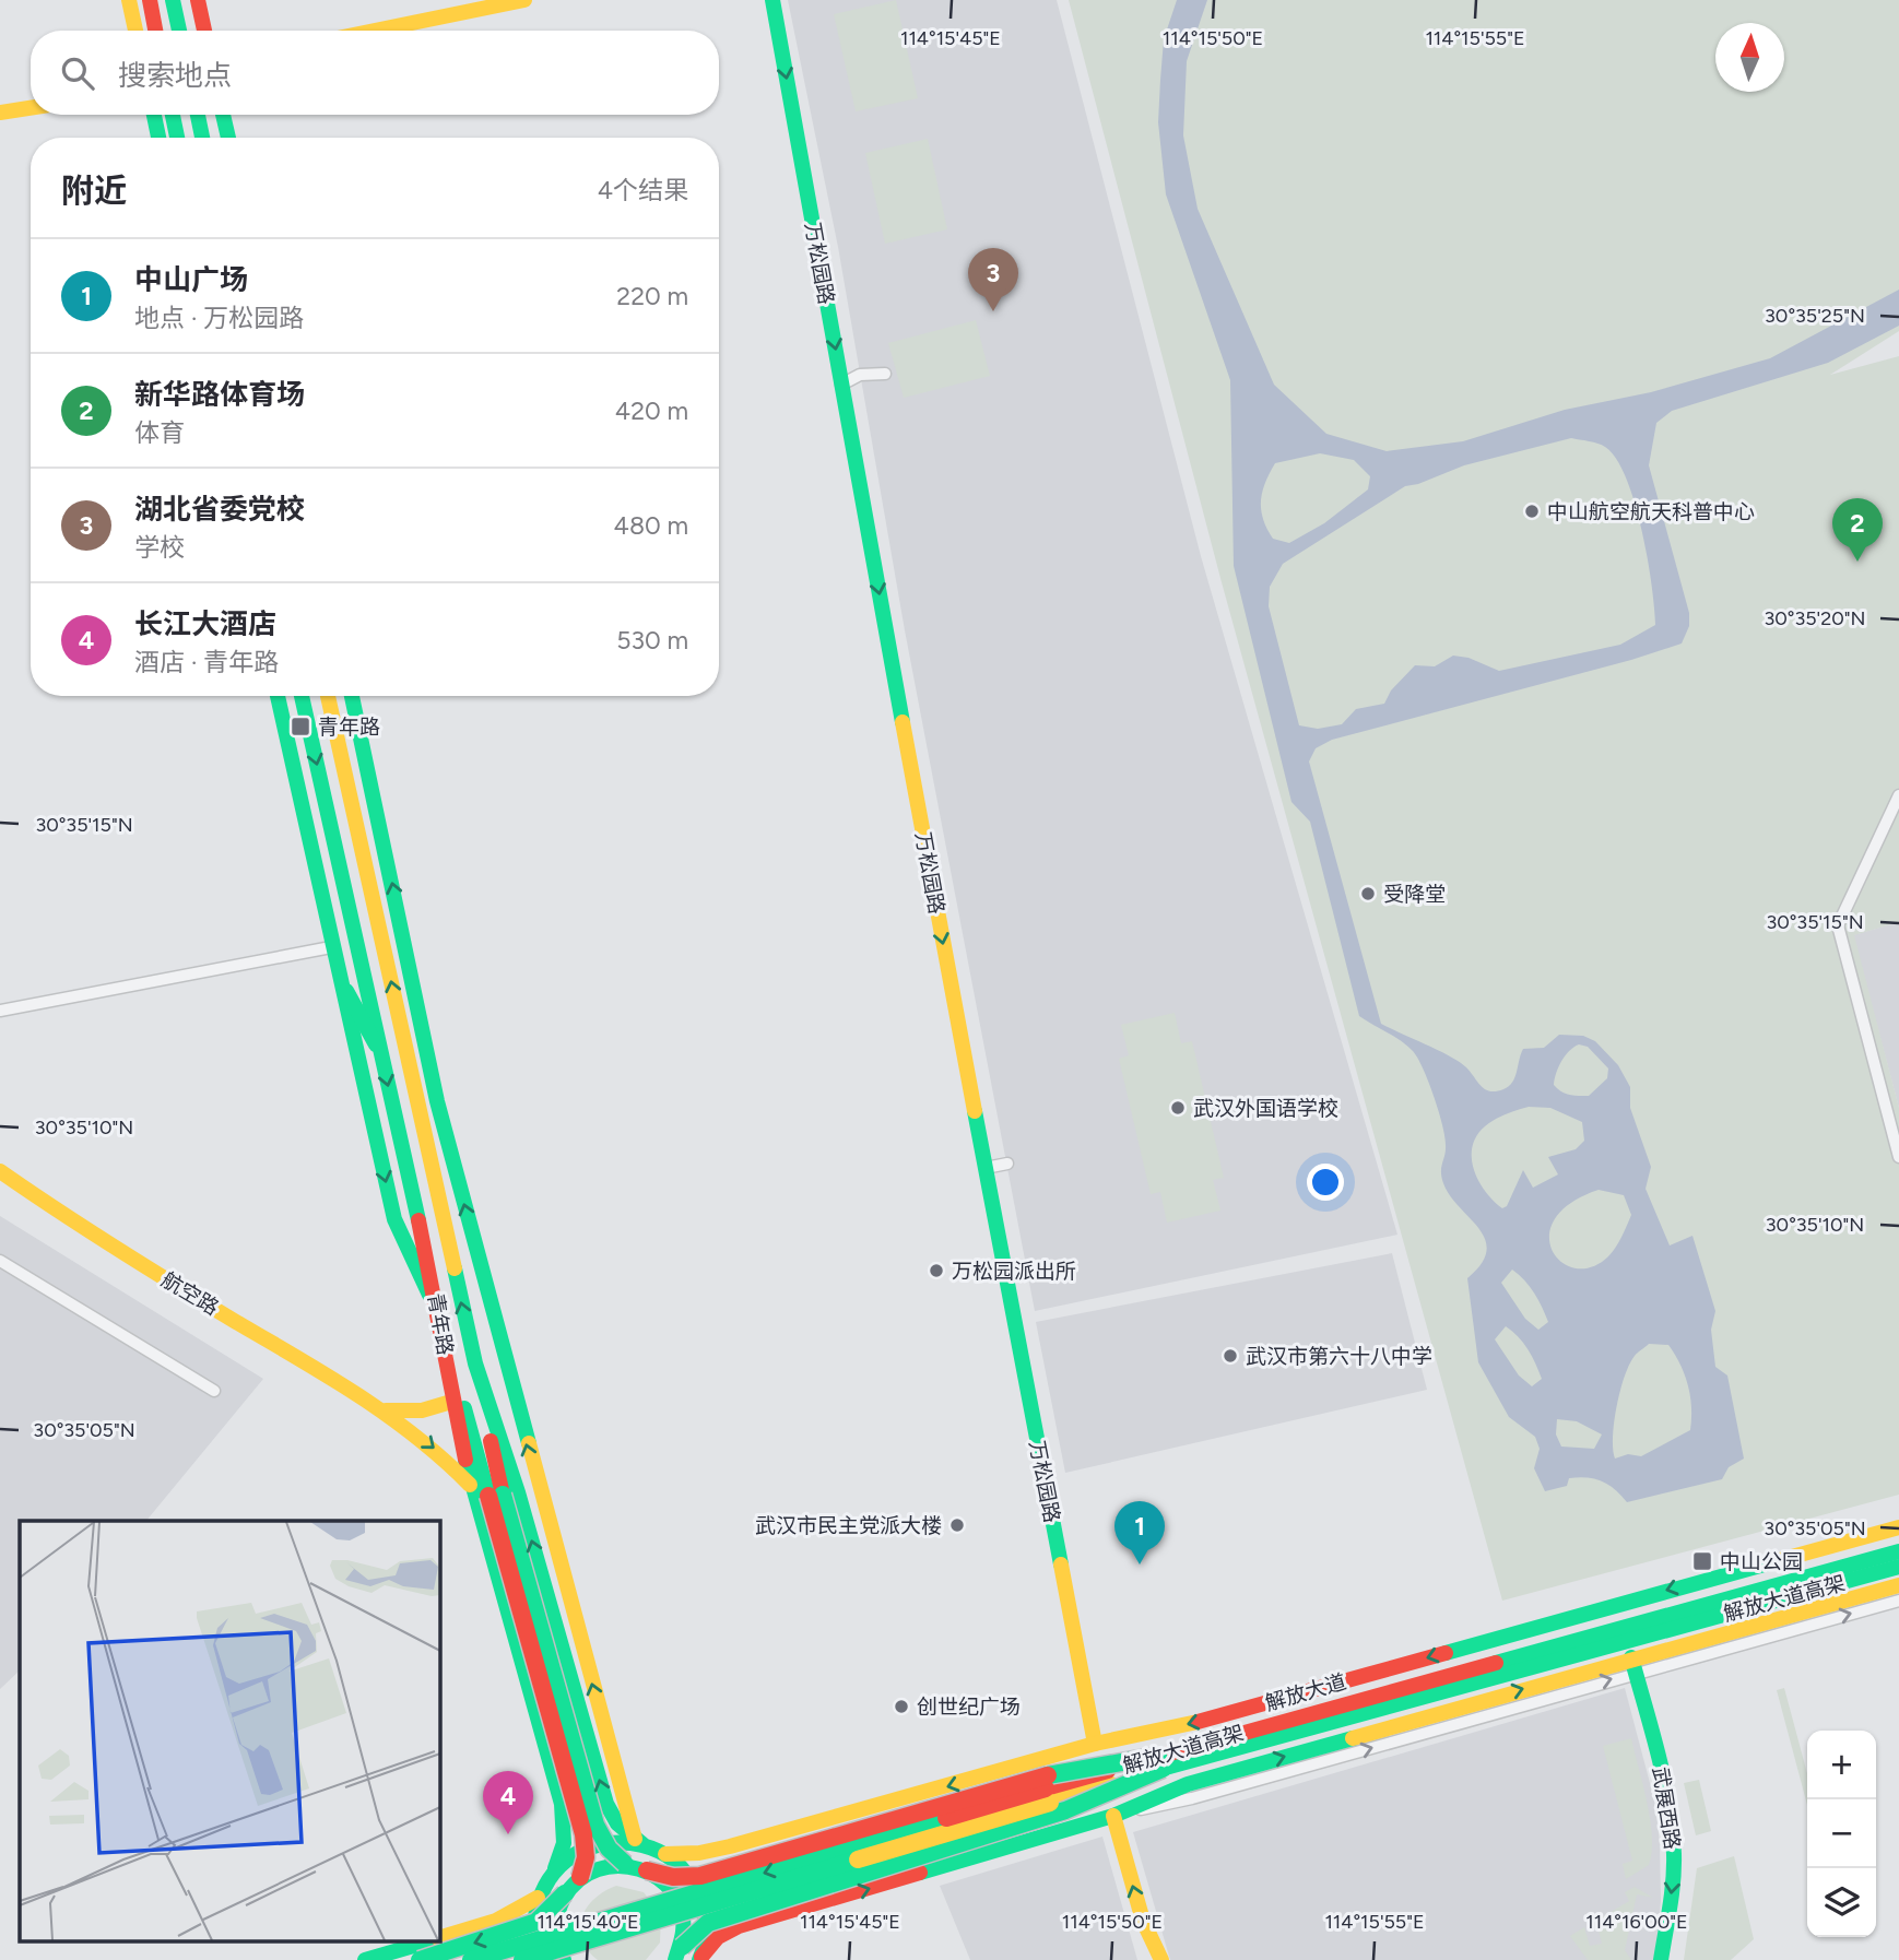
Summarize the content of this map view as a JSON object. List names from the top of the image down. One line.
{"streets":{"main road":["万松园路","航空路","青年路","解放大道高架","解放大道","武展西路"]},"crossings":[["万松园路","解放大道"],["航空路","青年路"]],"one_way":["万松园路","武展西路"],"places":{"other":["中山航空航天科普中心","受降堂","武汉外国语学校","万松园派出所","武汉市第六十八中学","武汉市民主党派大楼","创世纪广场"],"transit":["青年路","中山公园"]},"north":"top","page":{"search":"搜索地点","heading":["附近","4个结果"],"list":[{"mark":"1","name":"中山广场","note":"地点 · 万松园路","value":"220 m"},{"mark":"2","name":"新华路体育场","note":"体育","value":"420 m"},{"mark":"3","name":"湖北省委党校","note":"学校","value":"480 m"},{"mark":"4","name":"长江大酒店","note":"酒店 · 青年路","value":"530 m"}],"pins":["3","2","1","4"],"map_buttons":["+","−"]},"coordinates":["114°15'45\"E","114°15'50\"E","114°15'55\"E","30°35'25\"N","30°35'20\"N","30°35'15\"N","30°35'10\"N","30°35'05\"N","114°15'40\"E","114°16'00\"E"]}
